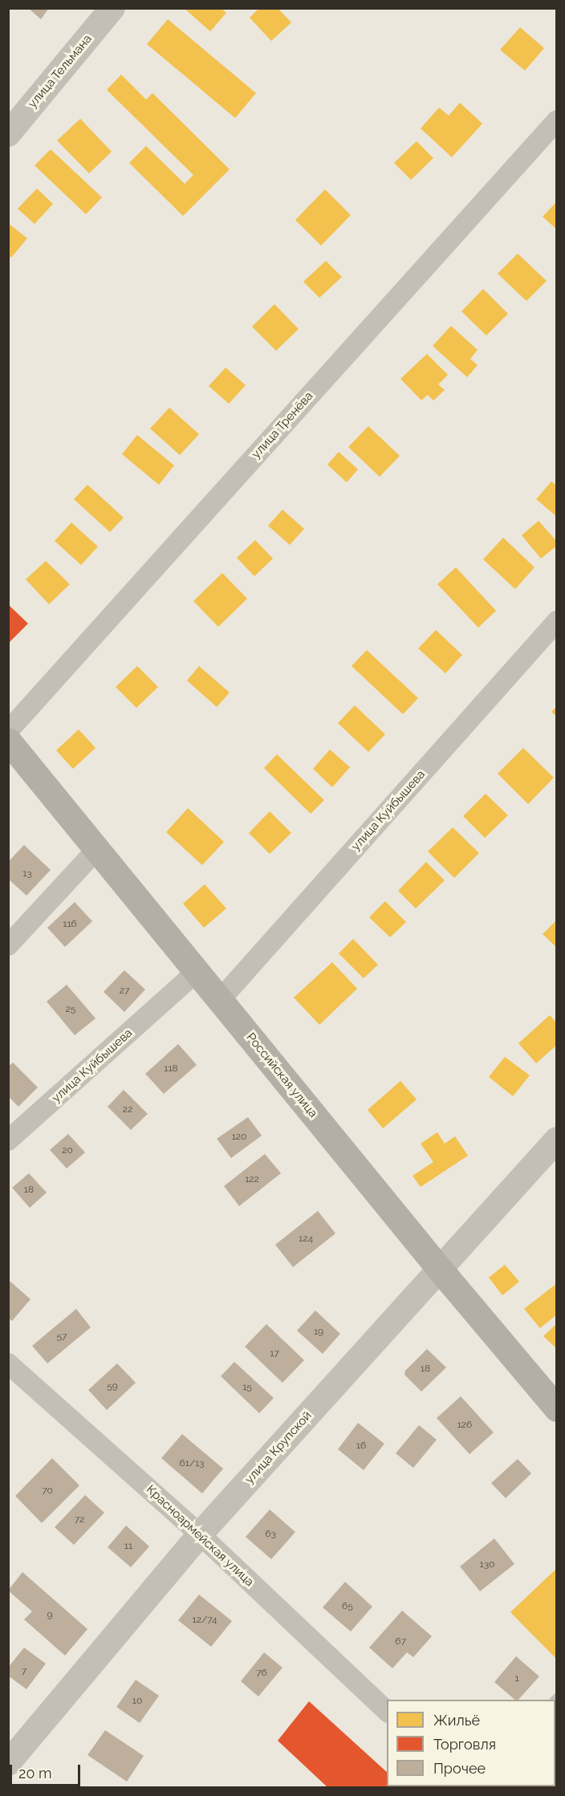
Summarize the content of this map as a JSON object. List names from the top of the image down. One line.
{"streets":{"main road":["Российская улица"],"street":["улица Тельмана","улица Тренёва","улица Куйбышева","улица Крупской","Красноармейская улица"]},"crossings":[["улица Куйбышева","Российская улица"],["Российская улица","улица Крупской"],["улица Крупской","Красноармейская улица"]],"house_numbers":["13","116","27","25","118","22","120","20","122","18","124","19","57","17","18","59","15","126","16","61/13","70","72","63","11","130","65","9","12/74","67","7","76","1","10"],"legend":["Жильё","Торговля","Прочее"],"scale_bar":"20 m"}
